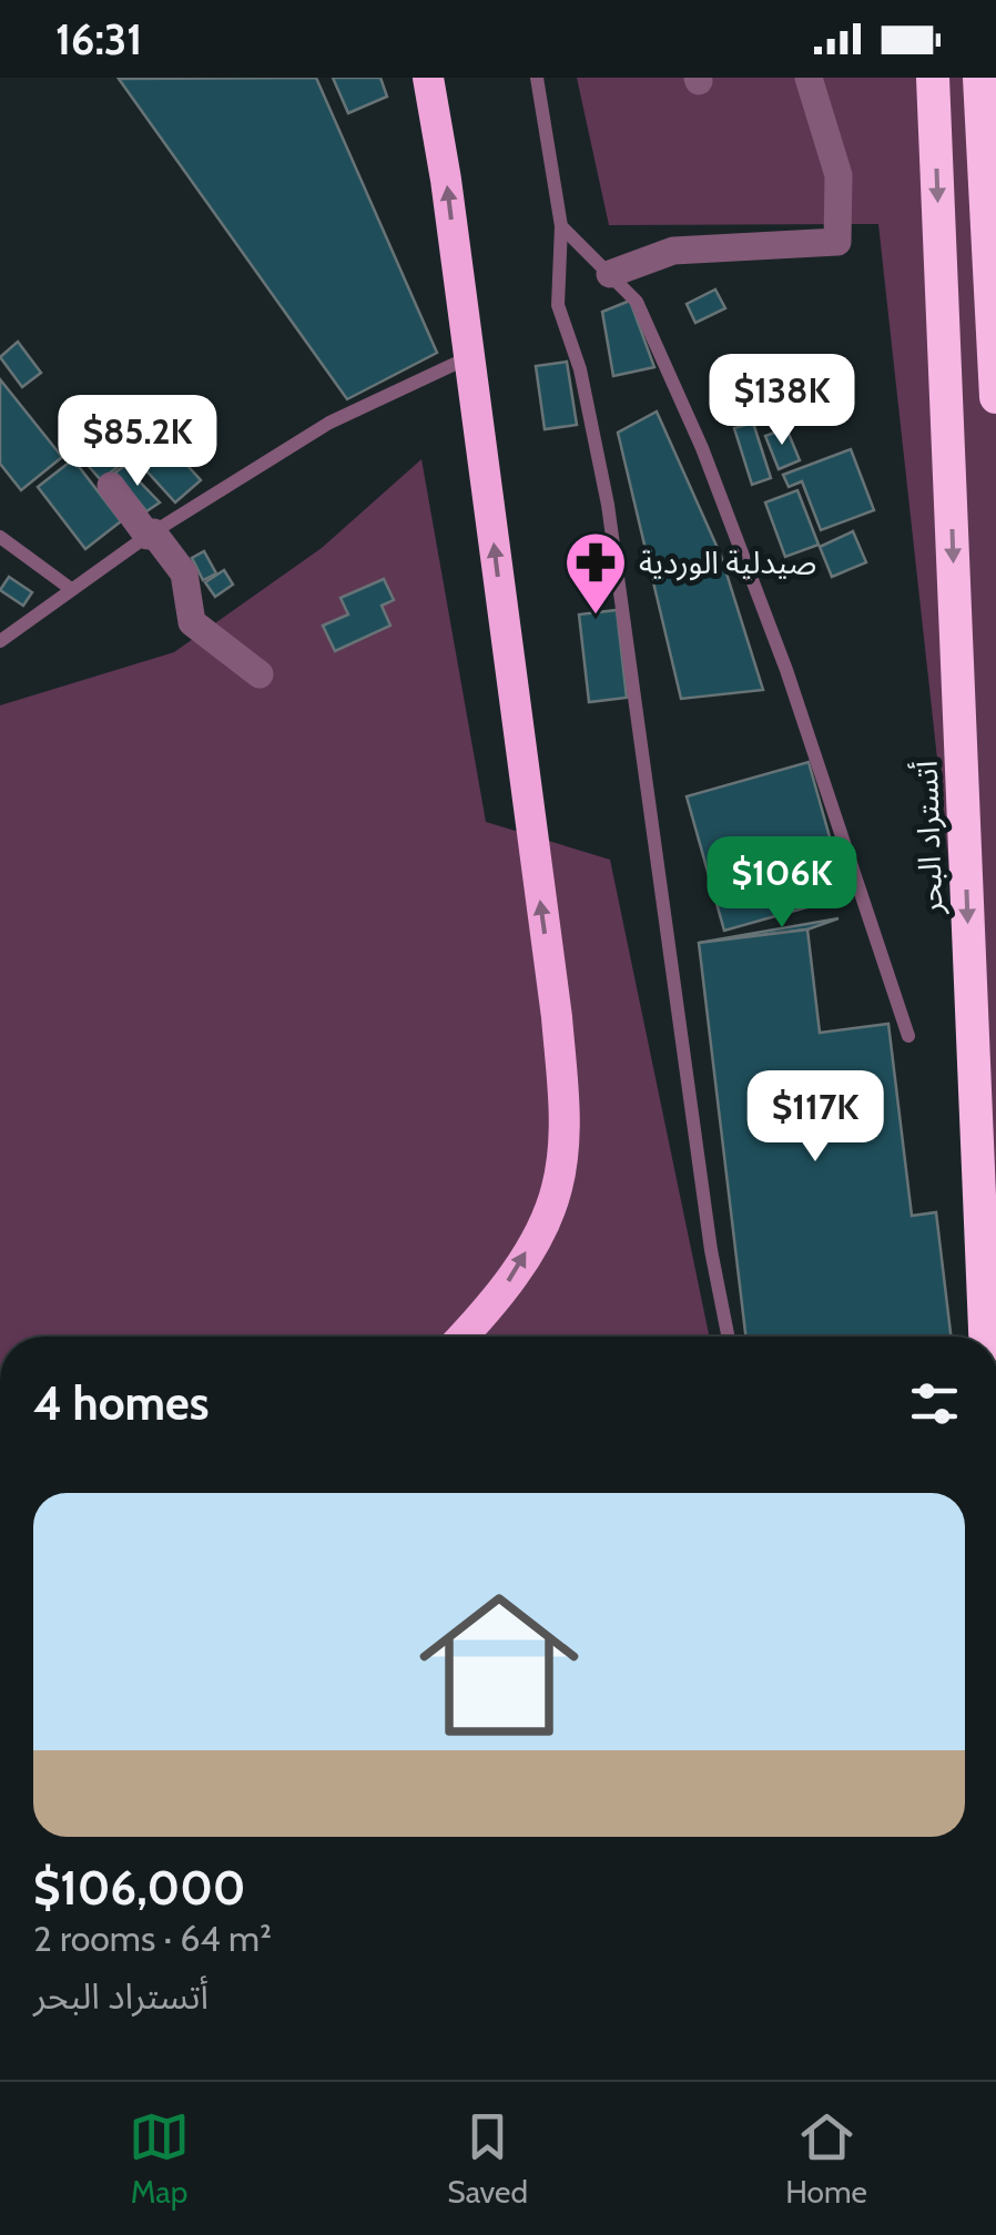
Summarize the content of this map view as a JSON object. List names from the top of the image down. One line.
{"streets":{"highway":["أتستراد البحر"]},"one_way":["أتستراد البحر"],"places":{"pharmacy":["صيدلية الوردية"]},"page":{"status":"16:31","price":["$138K","$85.2K","$106K","$117K"],"heading":"4 homes","list":[{"name":"$106,000","note":"2 rooms · 64 m² · أتستراد البحر"}],"tabs":["Map","Saved","Home"]}}
